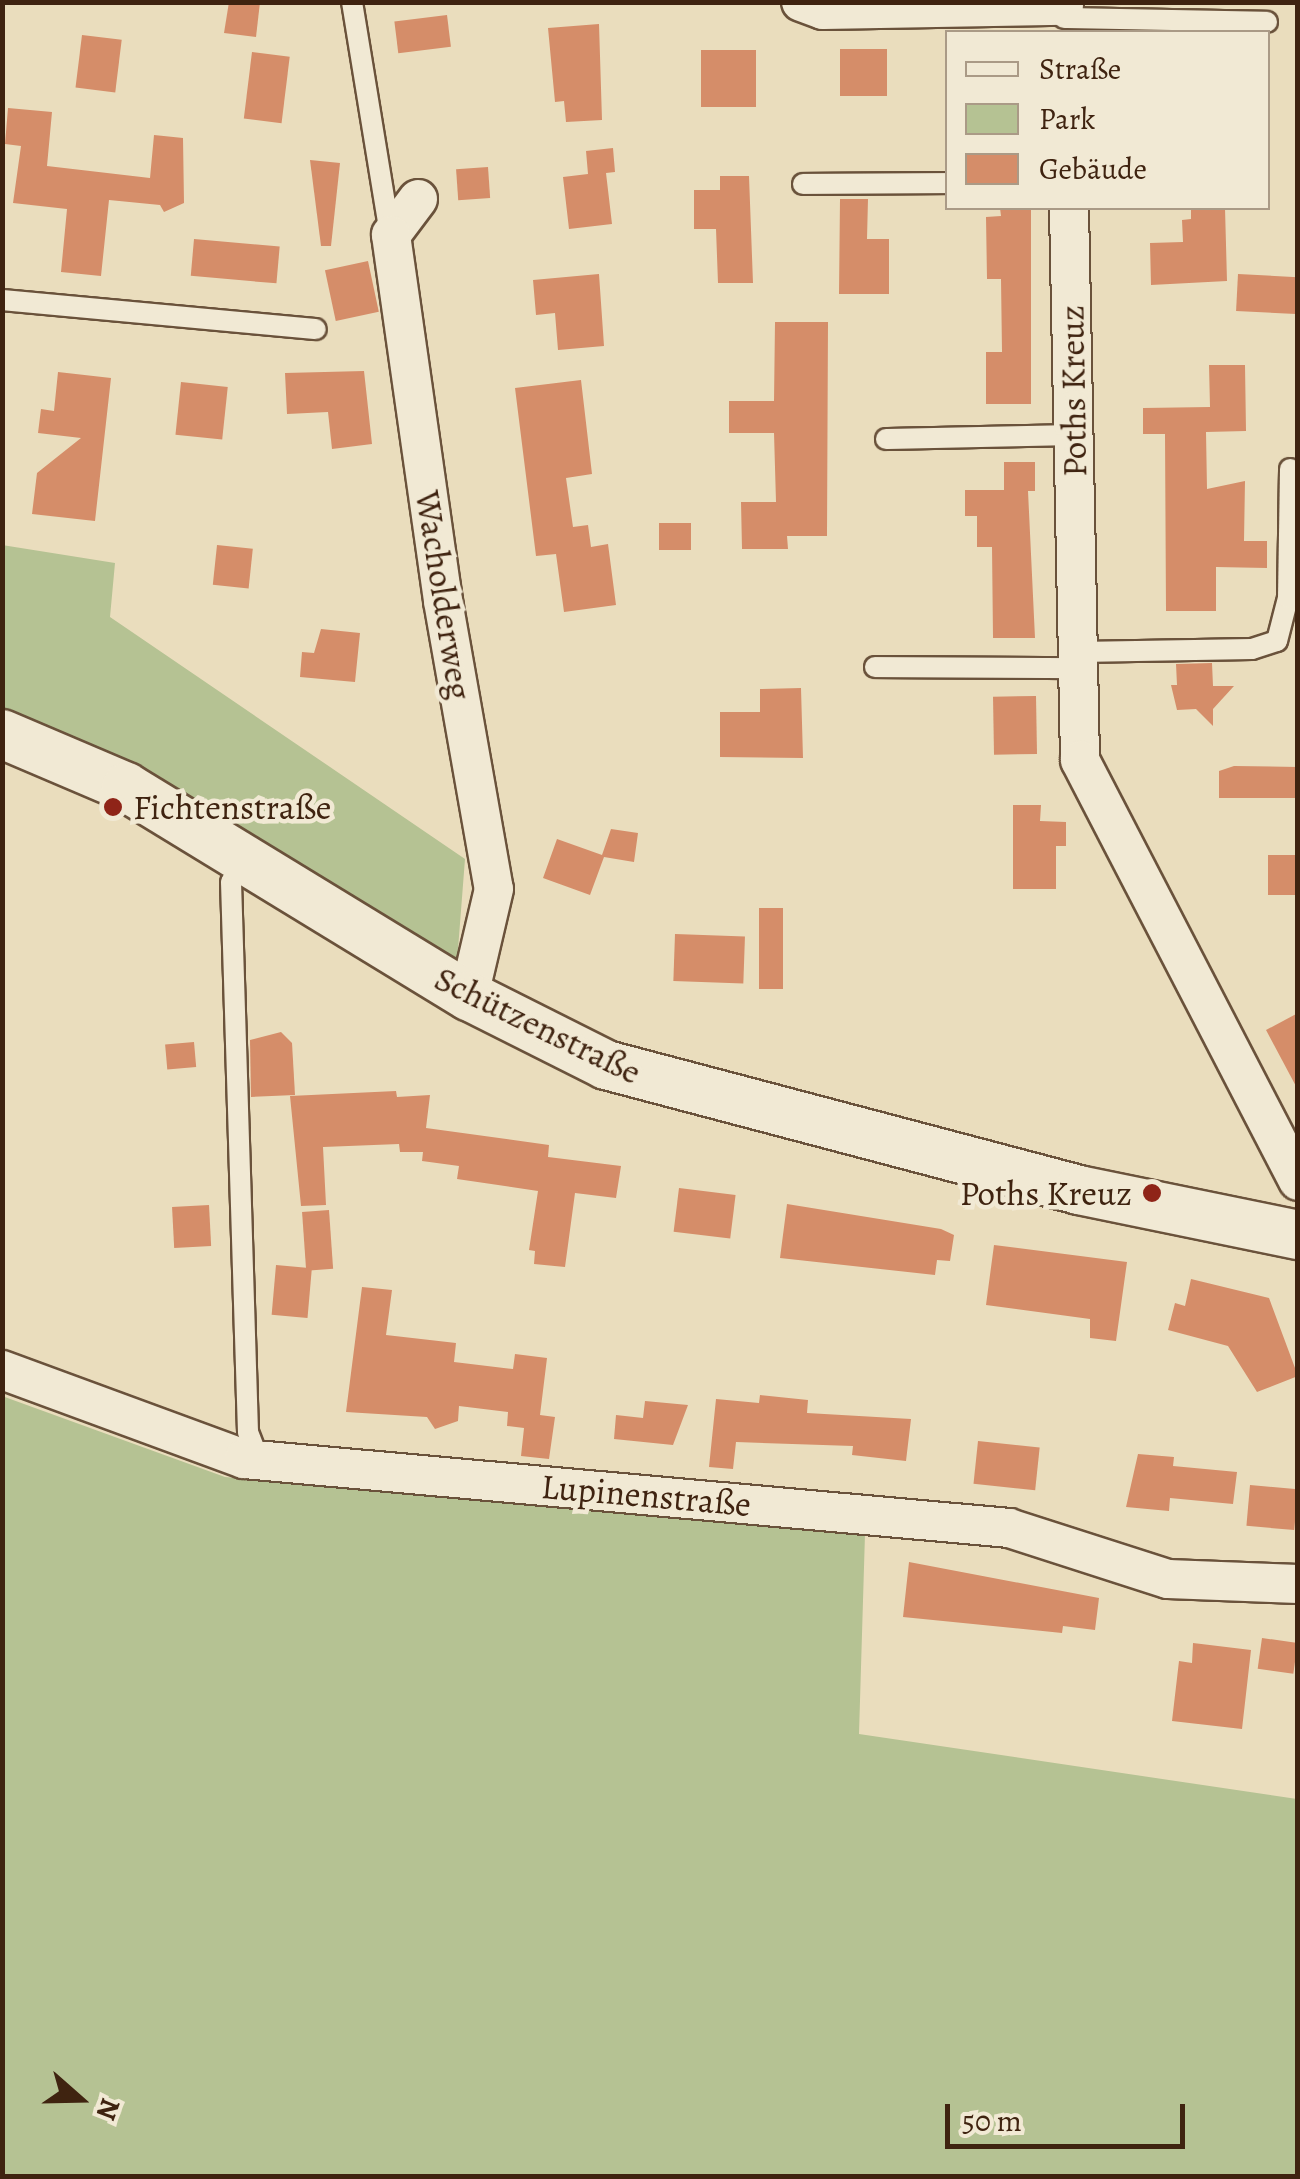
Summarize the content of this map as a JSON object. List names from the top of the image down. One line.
{"streets":{"street":["Poths Kreuz","Wacholderweg","Schützenstraße","Lupinenstraße"]},"crossings":[["Wacholderweg","Schützenstraße"]],"places":["Fichtenstraße","Poths Kreuz"],"legend":["Straße","Park","Gebäude"],"scale_bar":"50 m","north":"right"}
